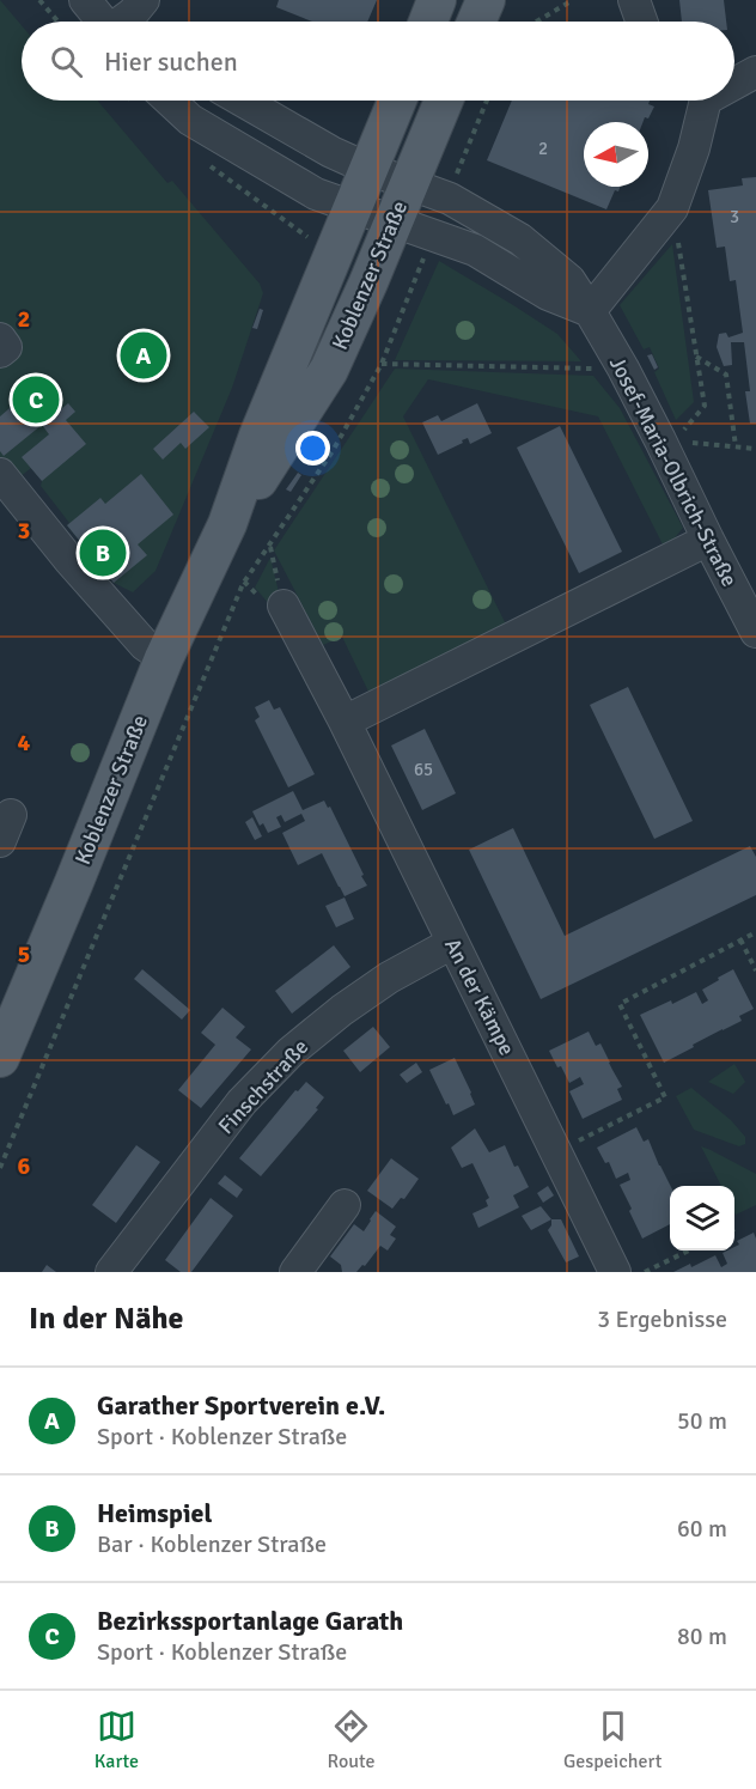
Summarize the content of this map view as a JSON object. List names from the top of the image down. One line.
{"streets":{"main road":["Koblenzer Straße"],"street":["Josef-Maria-Olbrich-Straße","An der Kämpe","Finschstraße"]},"crossings":[["Koblenzer Straße","Josef-Maria-Olbrich-Straße"],["An der Kämpe","Finschstraße"]],"house_numbers":["2","3","65"],"north":"left","page":{"search":"Hier suchen","pins":["A","C","B"],"heading":["In der Nähe","3 Ergebnisse"],"list":[{"mark":"A","name":"Garather Sportverein e.V.","note":"Sport · Koblenzer Straße","value":"50 m"},{"mark":"B","name":"Heimspiel","note":"Bar · Koblenzer Straße","value":"60 m"},{"mark":"C","name":"Bezirkssportanlage Garath","note":"Sport · Koblenzer Straße","value":"80 m"}],"nav":["Karte","Route","Gespeichert"]},"grid":{"rows":["2","3","4","5","6"]}}
